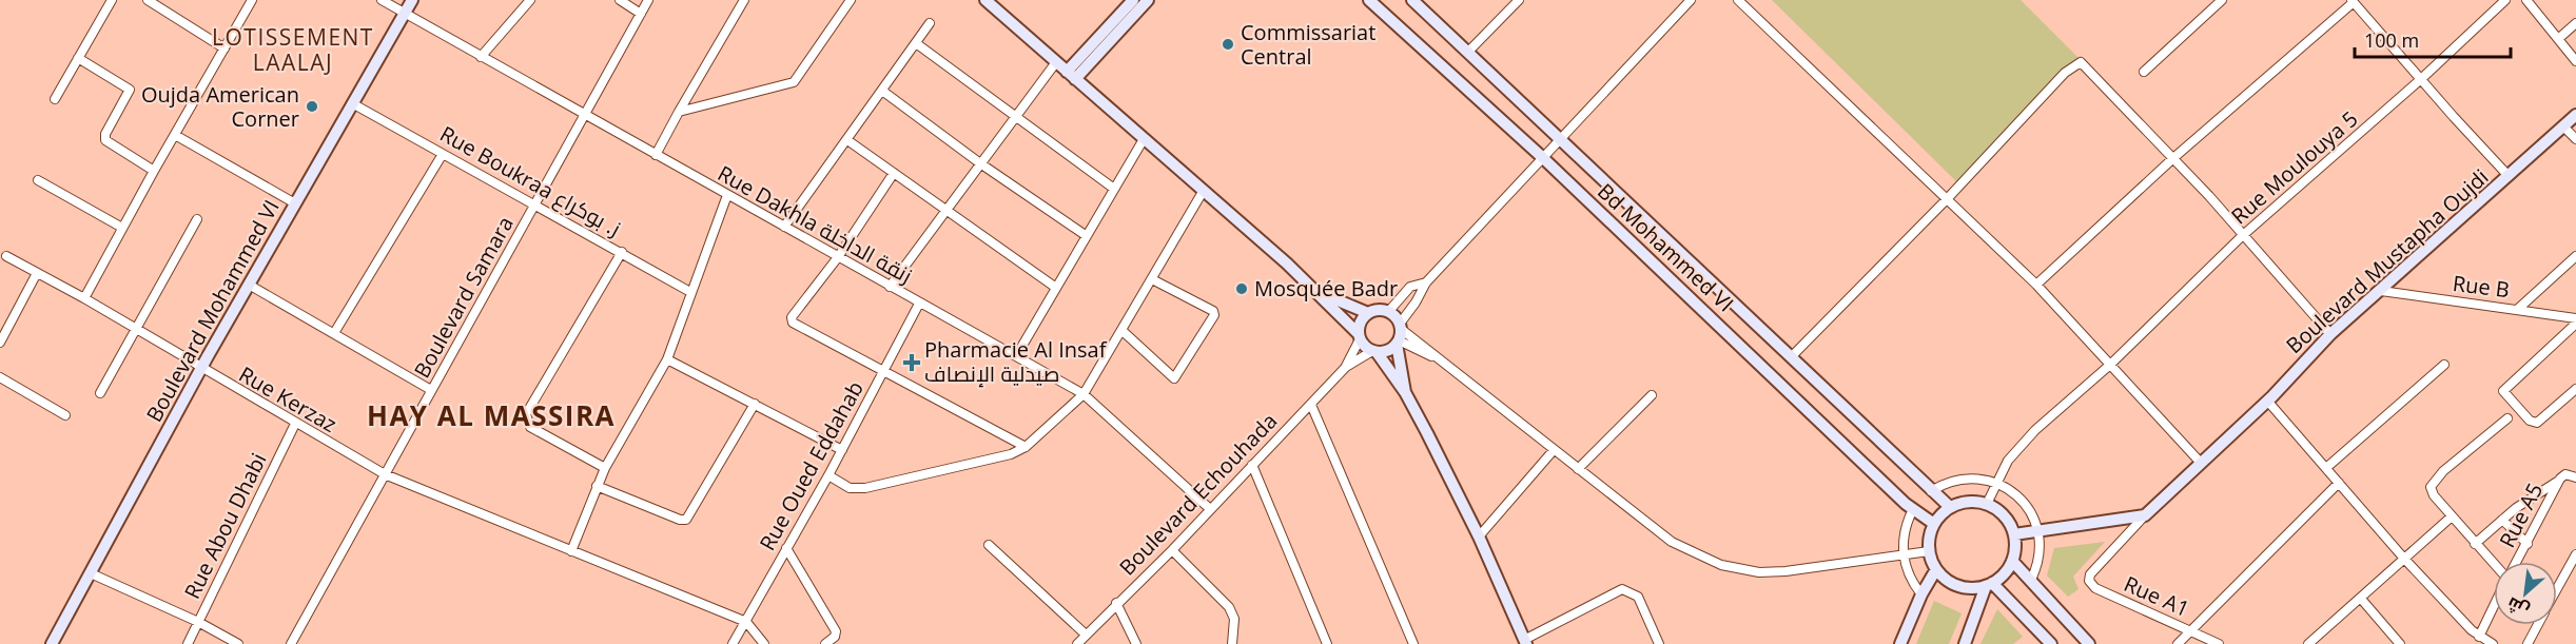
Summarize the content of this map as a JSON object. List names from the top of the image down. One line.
{"streets":{"street":["Rue Moulouya 5","Rue Boukraa ز. بوكراع","Rue Dakhla زنقة الداخلة","Bd Mohammed VI","Boulevard Mustapha Oujdi","Rue B","Boulevard Samara","Boulevard Mohammed VI","Rue Kerzaz","Rue Oued Eddahab","Boulevard Echouhada","Rue A5","Rue Abou Dhabi","Rue A1"]},"crossings":[["Rue Moulouya 5","Bd Mohammed VI"],["Rue Boukraa ز. بوكراع","Boulevard Samara"],["Rue Boukraa ز. بوكراع","Boulevard Mohammed VI"],["Rue Dakhla زنقة الداخلة","Boulevard Samara"],["Rue Dakhla زنقة الداخلة","Boulevard Mohammed VI"],["Rue Dakhla زنقة الداخلة","Rue Oued Eddahab"],["Rue Dakhla زنقة الداخلة","Boulevard Echouhada"],["Boulevard Mustapha Oujdi","Rue B"],["Boulevard Mustapha Oujdi","Rue A1"],["Boulevard Samara","Rue Kerzaz"],["Boulevard Mohammed VI","Rue Kerzaz"],["Rue Kerzaz","Rue Oued Eddahab"],["Rue Kerzaz","Rue Abou Dhabi"]],"districts":["LOTISSEMENT LAALAJ","HAY AL MASSIRA"],"places":{"other":["Commissariat Central","Oujda American Corner","Mosquée Badr"],"health":["Pharmacie Al Insaf صيدلية الإنصاف"]},"scale_bar":"100 m","north":"bottom left"}
